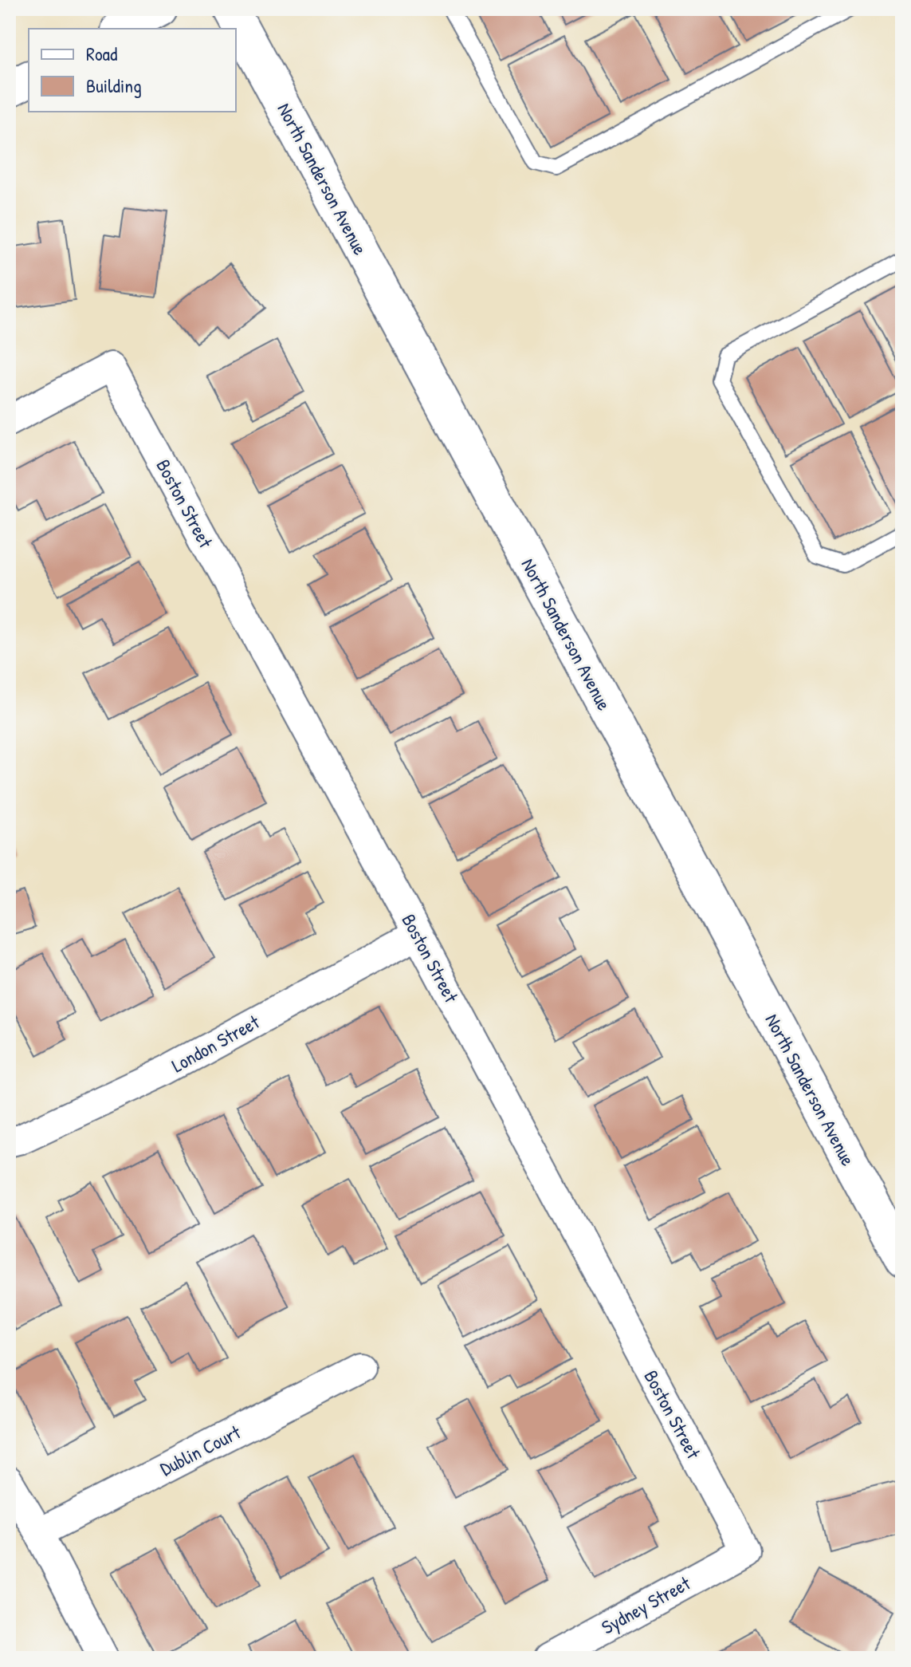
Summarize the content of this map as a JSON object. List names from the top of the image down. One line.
{"streets":{"main road":["North Sanderson Avenue"],"street":["Boston Street","London Street","Dublin Court","Sydney Street"]},"crossings":[["Boston Street","London Street"],["Boston Street","Sydney Street"]],"legend":["Road","Building"]}
